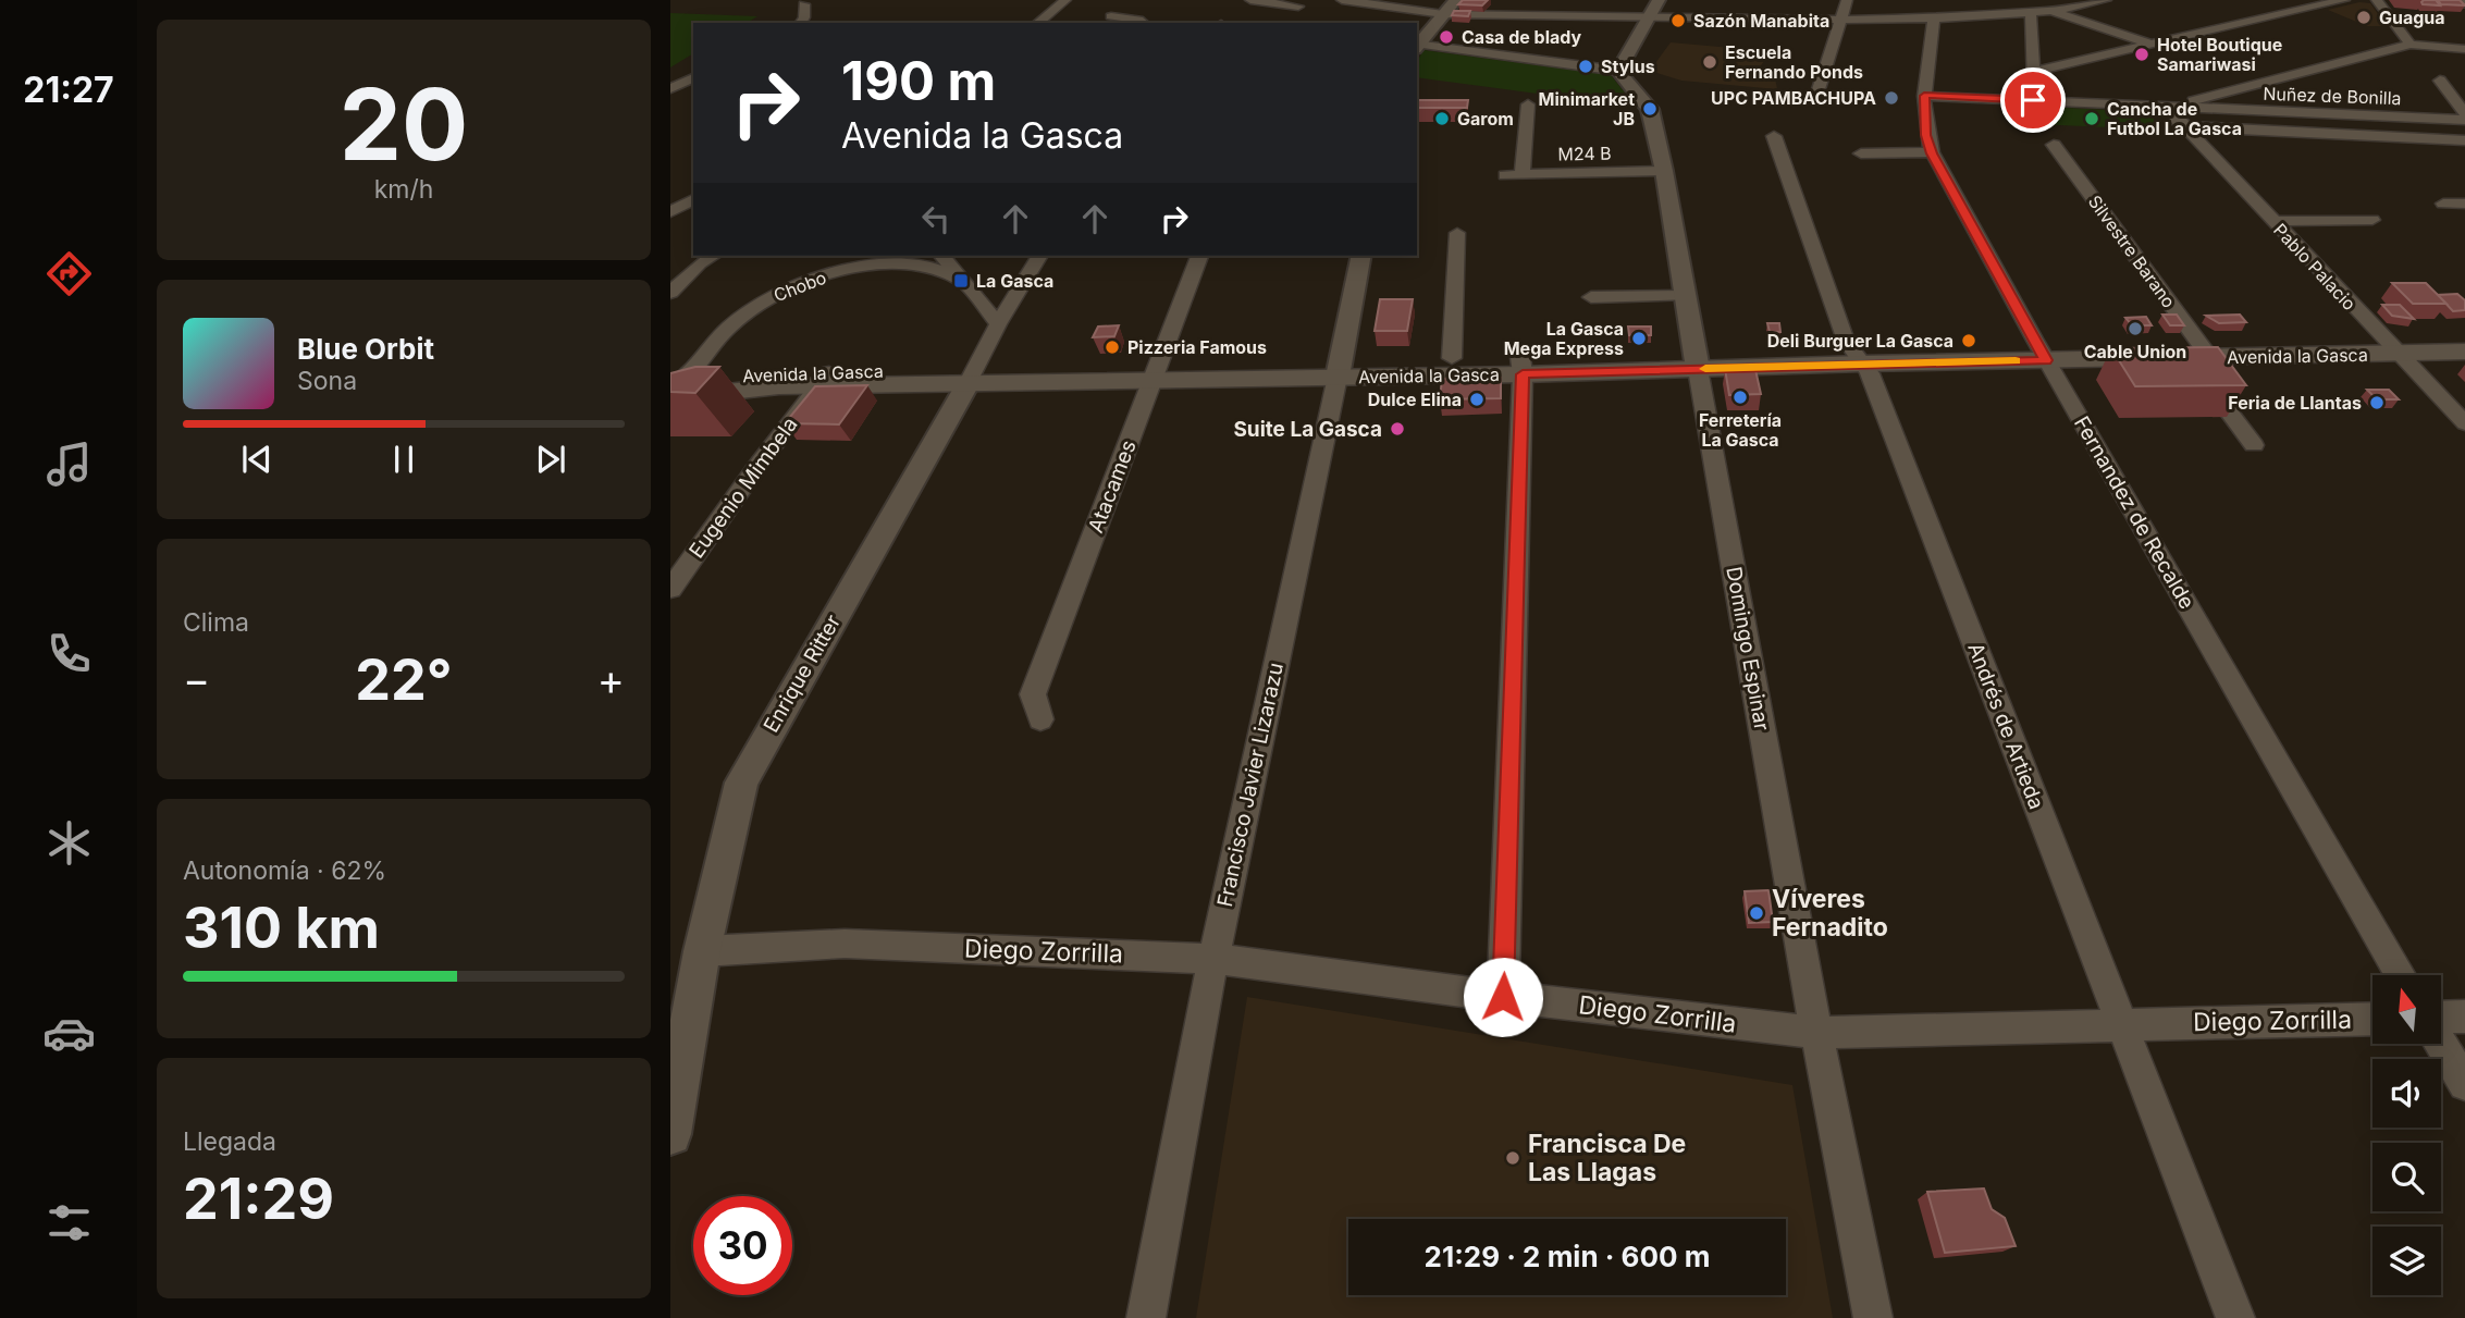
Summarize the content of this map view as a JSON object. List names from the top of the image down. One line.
{"streets":{"main road":["Avenida la Gasca"],"street":["Nuñez de Bonilla","M24 B","Silvestre Barano","Pablo Palacio","Chobo","Atacames","Eugenio Mimbela","Fernandez de Recalde","Domingo Espinar","Enrique Ritter","Andrés de Artieda","Francisco Javier Lizarazu","Diego Zorrilla"]},"crossings":[["Nuñez de Bonilla","Pablo Palacio"],["Nuñez de Bonilla","Fernandez de Recalde"],["M24 B","Domingo Espinar"],["Silvestre Barano","Avenida la Gasca"],["Pablo Palacio","Avenida la Gasca"],["Chobo","Avenida la Gasca"],["Avenida la Gasca","Atacames"],["Avenida la Gasca","Eugenio Mimbela"],["Avenida la Gasca","Fernandez de Recalde"],["Avenida la Gasca","Domingo Espinar"],["Avenida la Gasca","Enrique Ritter"],["Avenida la Gasca","Andrés de Artieda"],["Avenida la Gasca","Francisco Javier Lizarazu"],["Domingo Espinar","Diego Zorrilla"],["Enrique Ritter","Diego Zorrilla"],["Andrés de Artieda","Diego Zorrilla"],["Francisco Javier Lizarazu","Diego Zorrilla"]],"places":{"other":["Guagua","Sazón Manabita","Casa de blady","Hotel Boutique Samariwasi","Escuela Fernando Ponds","Stylus","UPC PAMBACHUPA","Minimarket JB","Garom","Cancha de Futbol La Gasca","Cable Union","La Gasca Mega Express","Deli Burguer La Gasca","Pizzeria Famous","Ferretería La Gasca","Dulce Elina","Feria de Llantas","Suite La Gasca","Víveres Fernadito","Francisca De Las Llagas"],"transit":["La Gasca"]},"north":"top","page":{"tabs":"21:27","tile":[["20","km/h"],"Clima",["Autonomía · 62%","310 km"],["Llegada","21:29"]],"turn":["190 m","Avenida la Gasca"],"song":["Blue Orbit","Sona"],"heat":["−","22°","+"],"limit":"30","trip":"21:29 · 2 min · 600 m"}}
